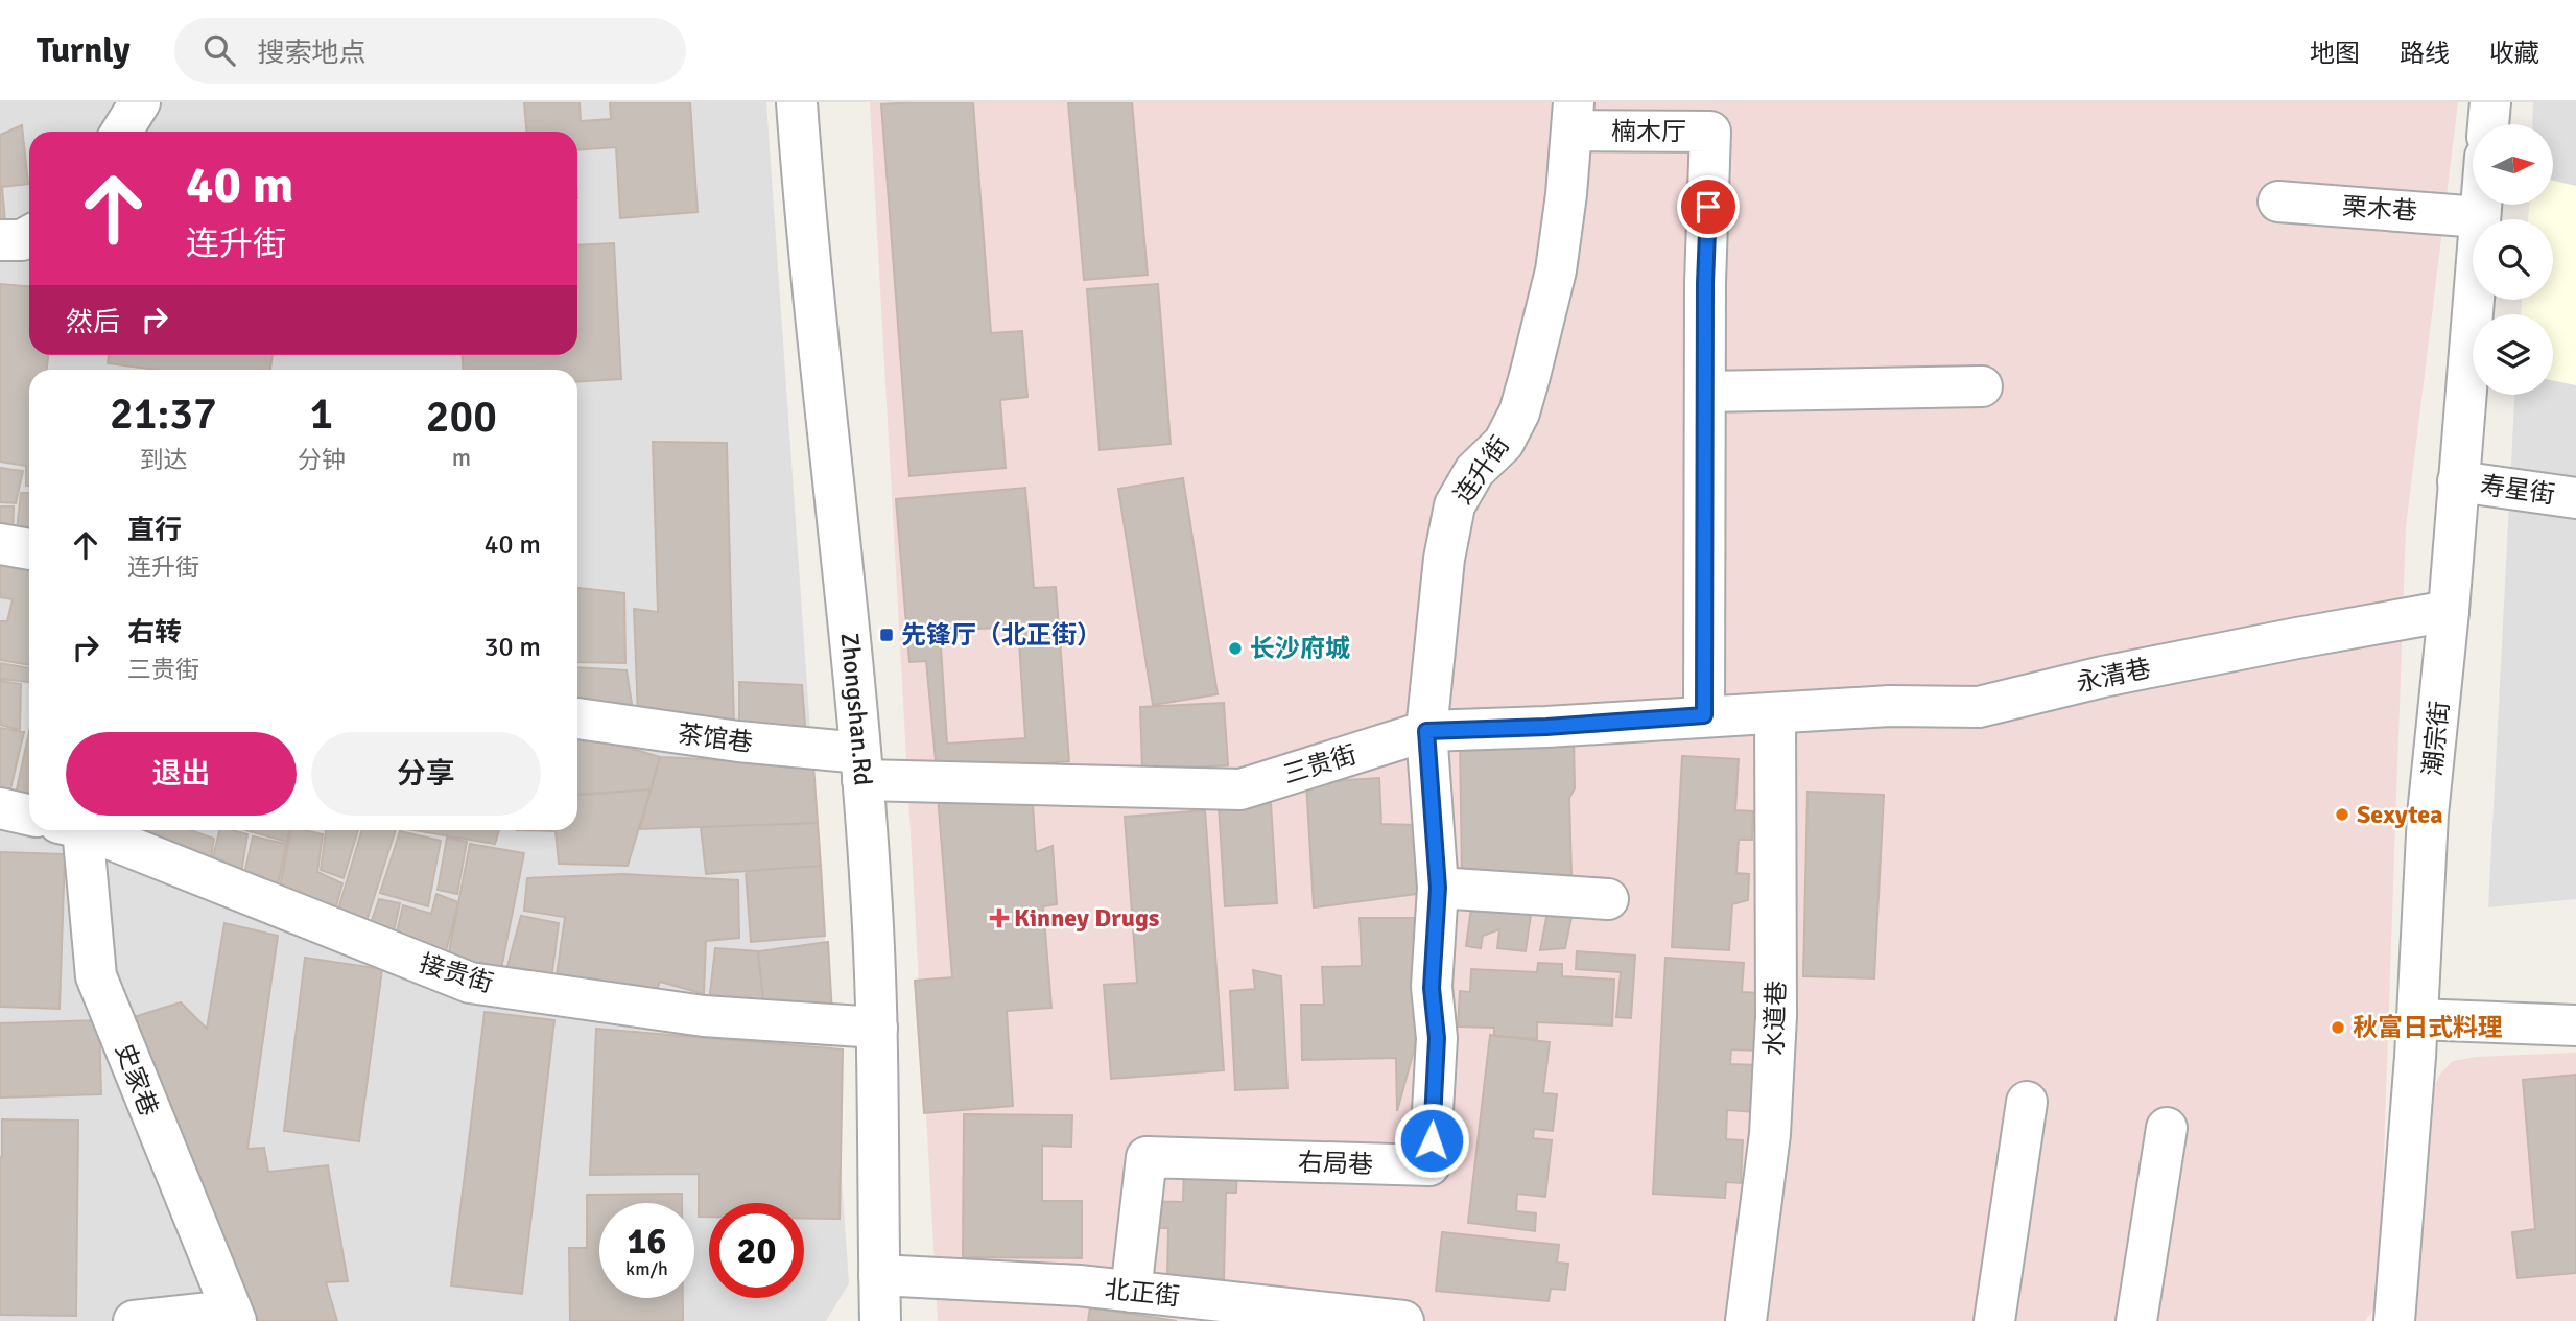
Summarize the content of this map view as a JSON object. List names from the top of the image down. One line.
{"streets":{"street":["楠木厅","栗木巷","连升街","寿星街","永清巷","Zhongshan.Rd","茶馆巷","潮宗街","三贵街","接贵街","水道巷","史家巷","右局巷","北正街"]},"crossings":[["楠木厅","连升街"],["楠木厅","三贵街"],["栗木巷","潮宗街"],["连升街","三贵街"],["连升街","右局巷"],["寿星街","潮宗街"],["永清巷","潮宗街"],["永清巷","三贵街"],["永清巷","水道巷"],["Zhongshan.Rd","茶馆巷"],["Zhongshan.Rd","三贵街"],["Zhongshan.Rd","接贵街"],["Zhongshan.Rd","北正街"],["茶馆巷","三贵街"],["三贵街","水道巷"],["右局巷","北正街"]],"places":{"transit":["先锋厅（北正街）"],"other":["长沙府城","Sexytea","秋富日式料理"],"health":["Kinney Drugs"]},"north":"right","page":{"header":"Turnly","search":"搜索地点","nav":["地图","路线","收藏"],"turn":["40 m","连升街"],"then":"然后","eta":["21:37","到达","1","分钟","200","m"],"list":[{"name":"直行","note":"连升街","value":"40 m"},{"name":"右转","note":"三贵街","value":"30 m"}],"buttons":["退出","分享"],"speed":"16 km/h","limit":"20"}}
